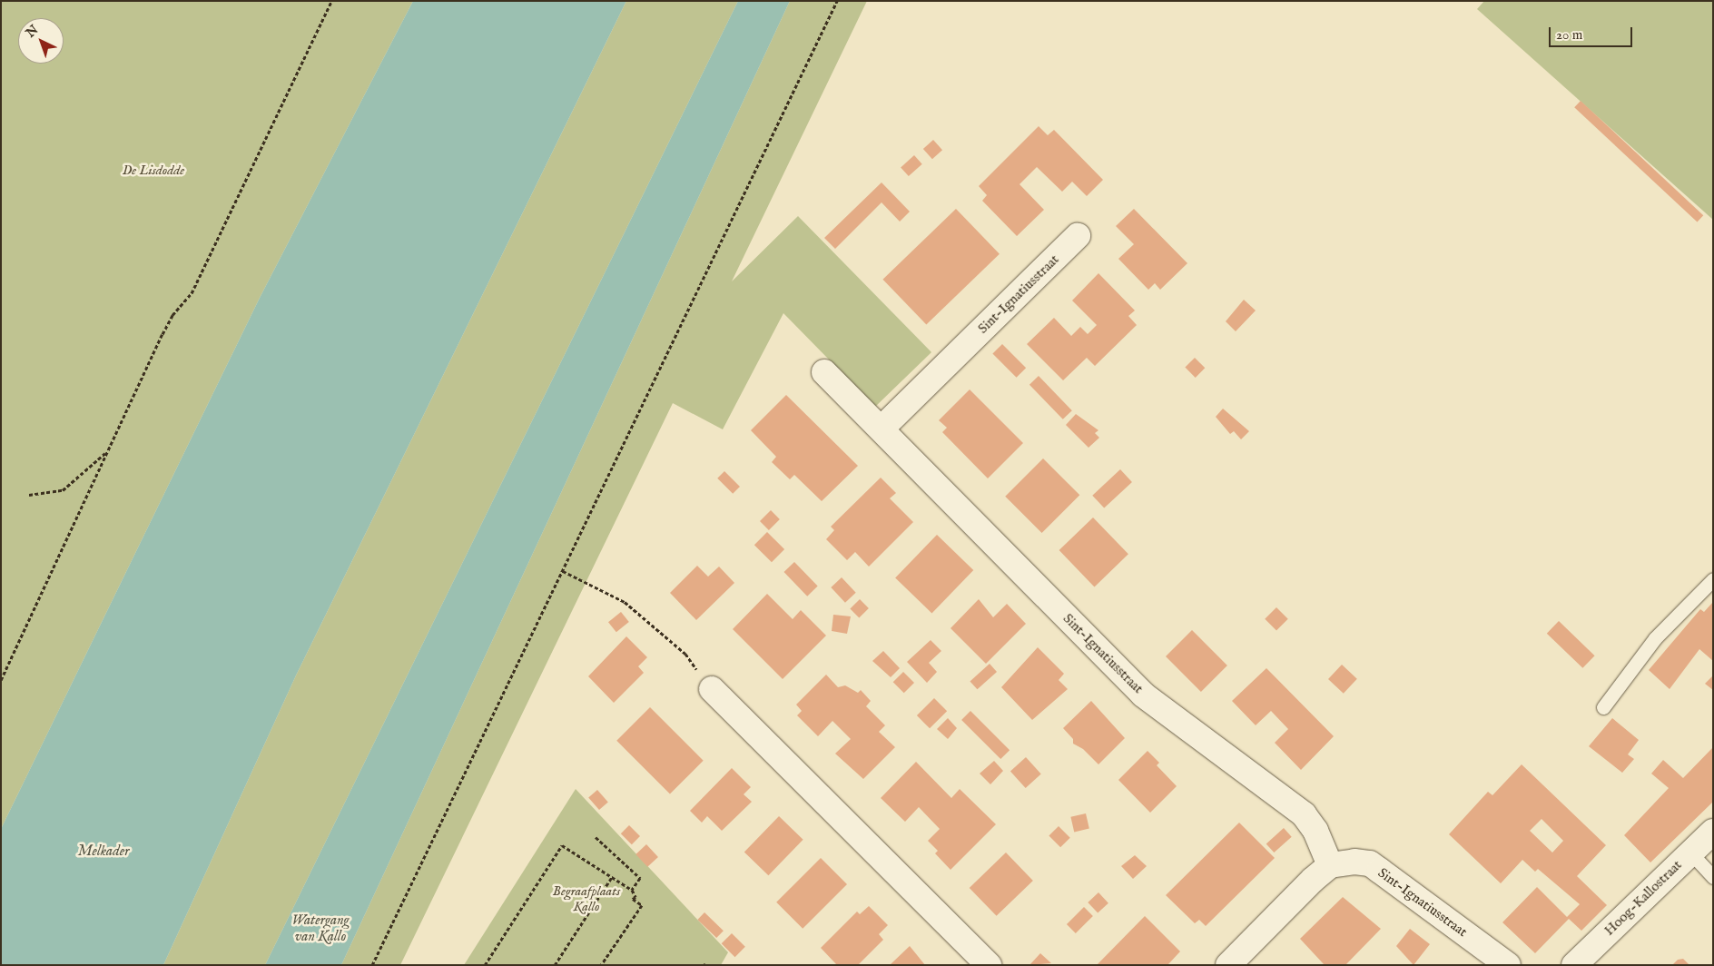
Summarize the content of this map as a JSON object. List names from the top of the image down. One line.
{"streets":{"street":["Sint-Ignatiusstraat","Hoog-Kallostraat"]},"water":["Melkader","Watergang van Kallo"],"parks":["De Lisdodde","Begraafplaats Kallo"],"scale_bar":"20 m","north":"top left"}
